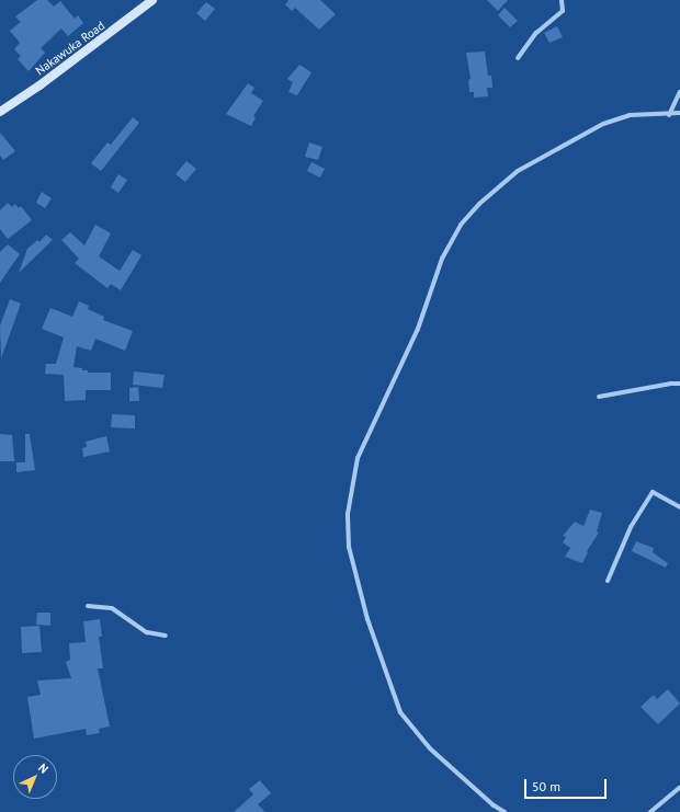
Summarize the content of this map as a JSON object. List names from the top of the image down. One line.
{"streets":{"main road":["Nakawuka Road"]},"scale_bar":"50 m","north":"top right"}
